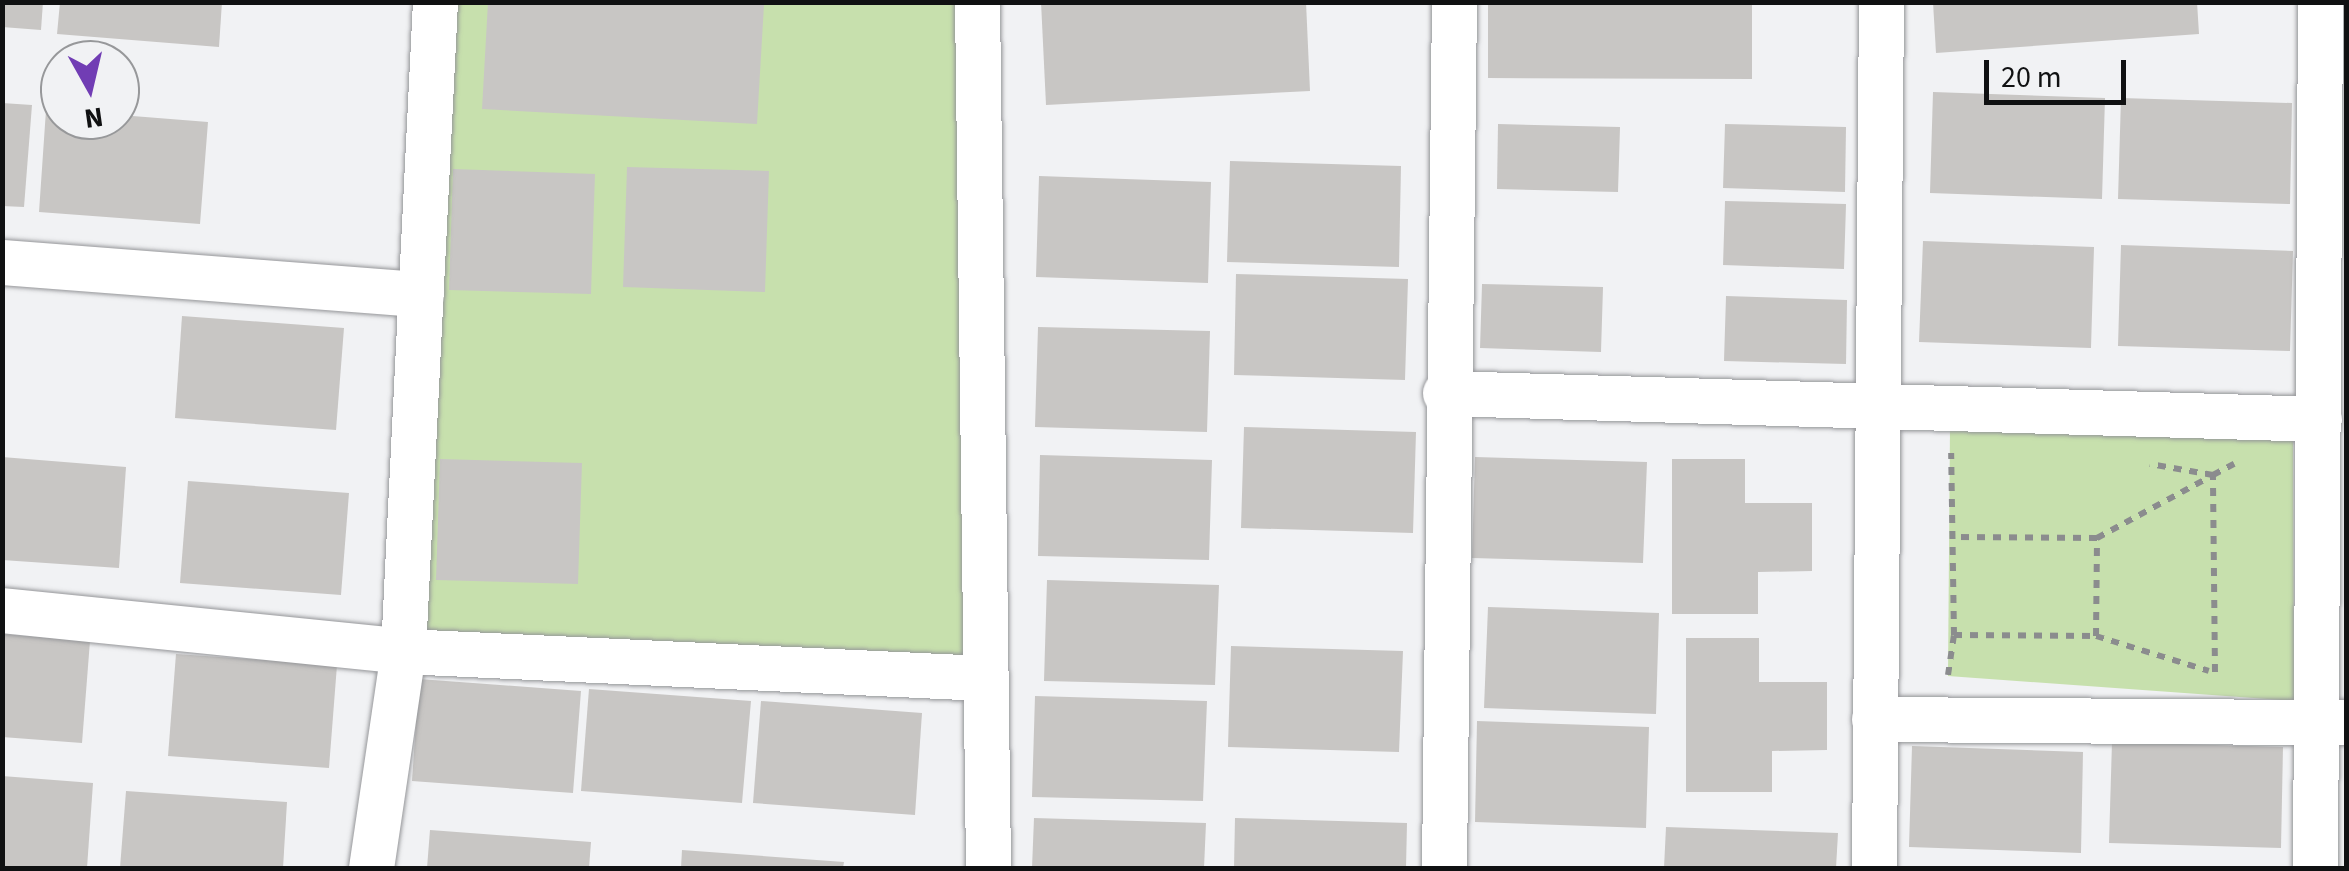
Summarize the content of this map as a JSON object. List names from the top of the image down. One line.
{"scale_bar":"20 m","north":"bottom"}
